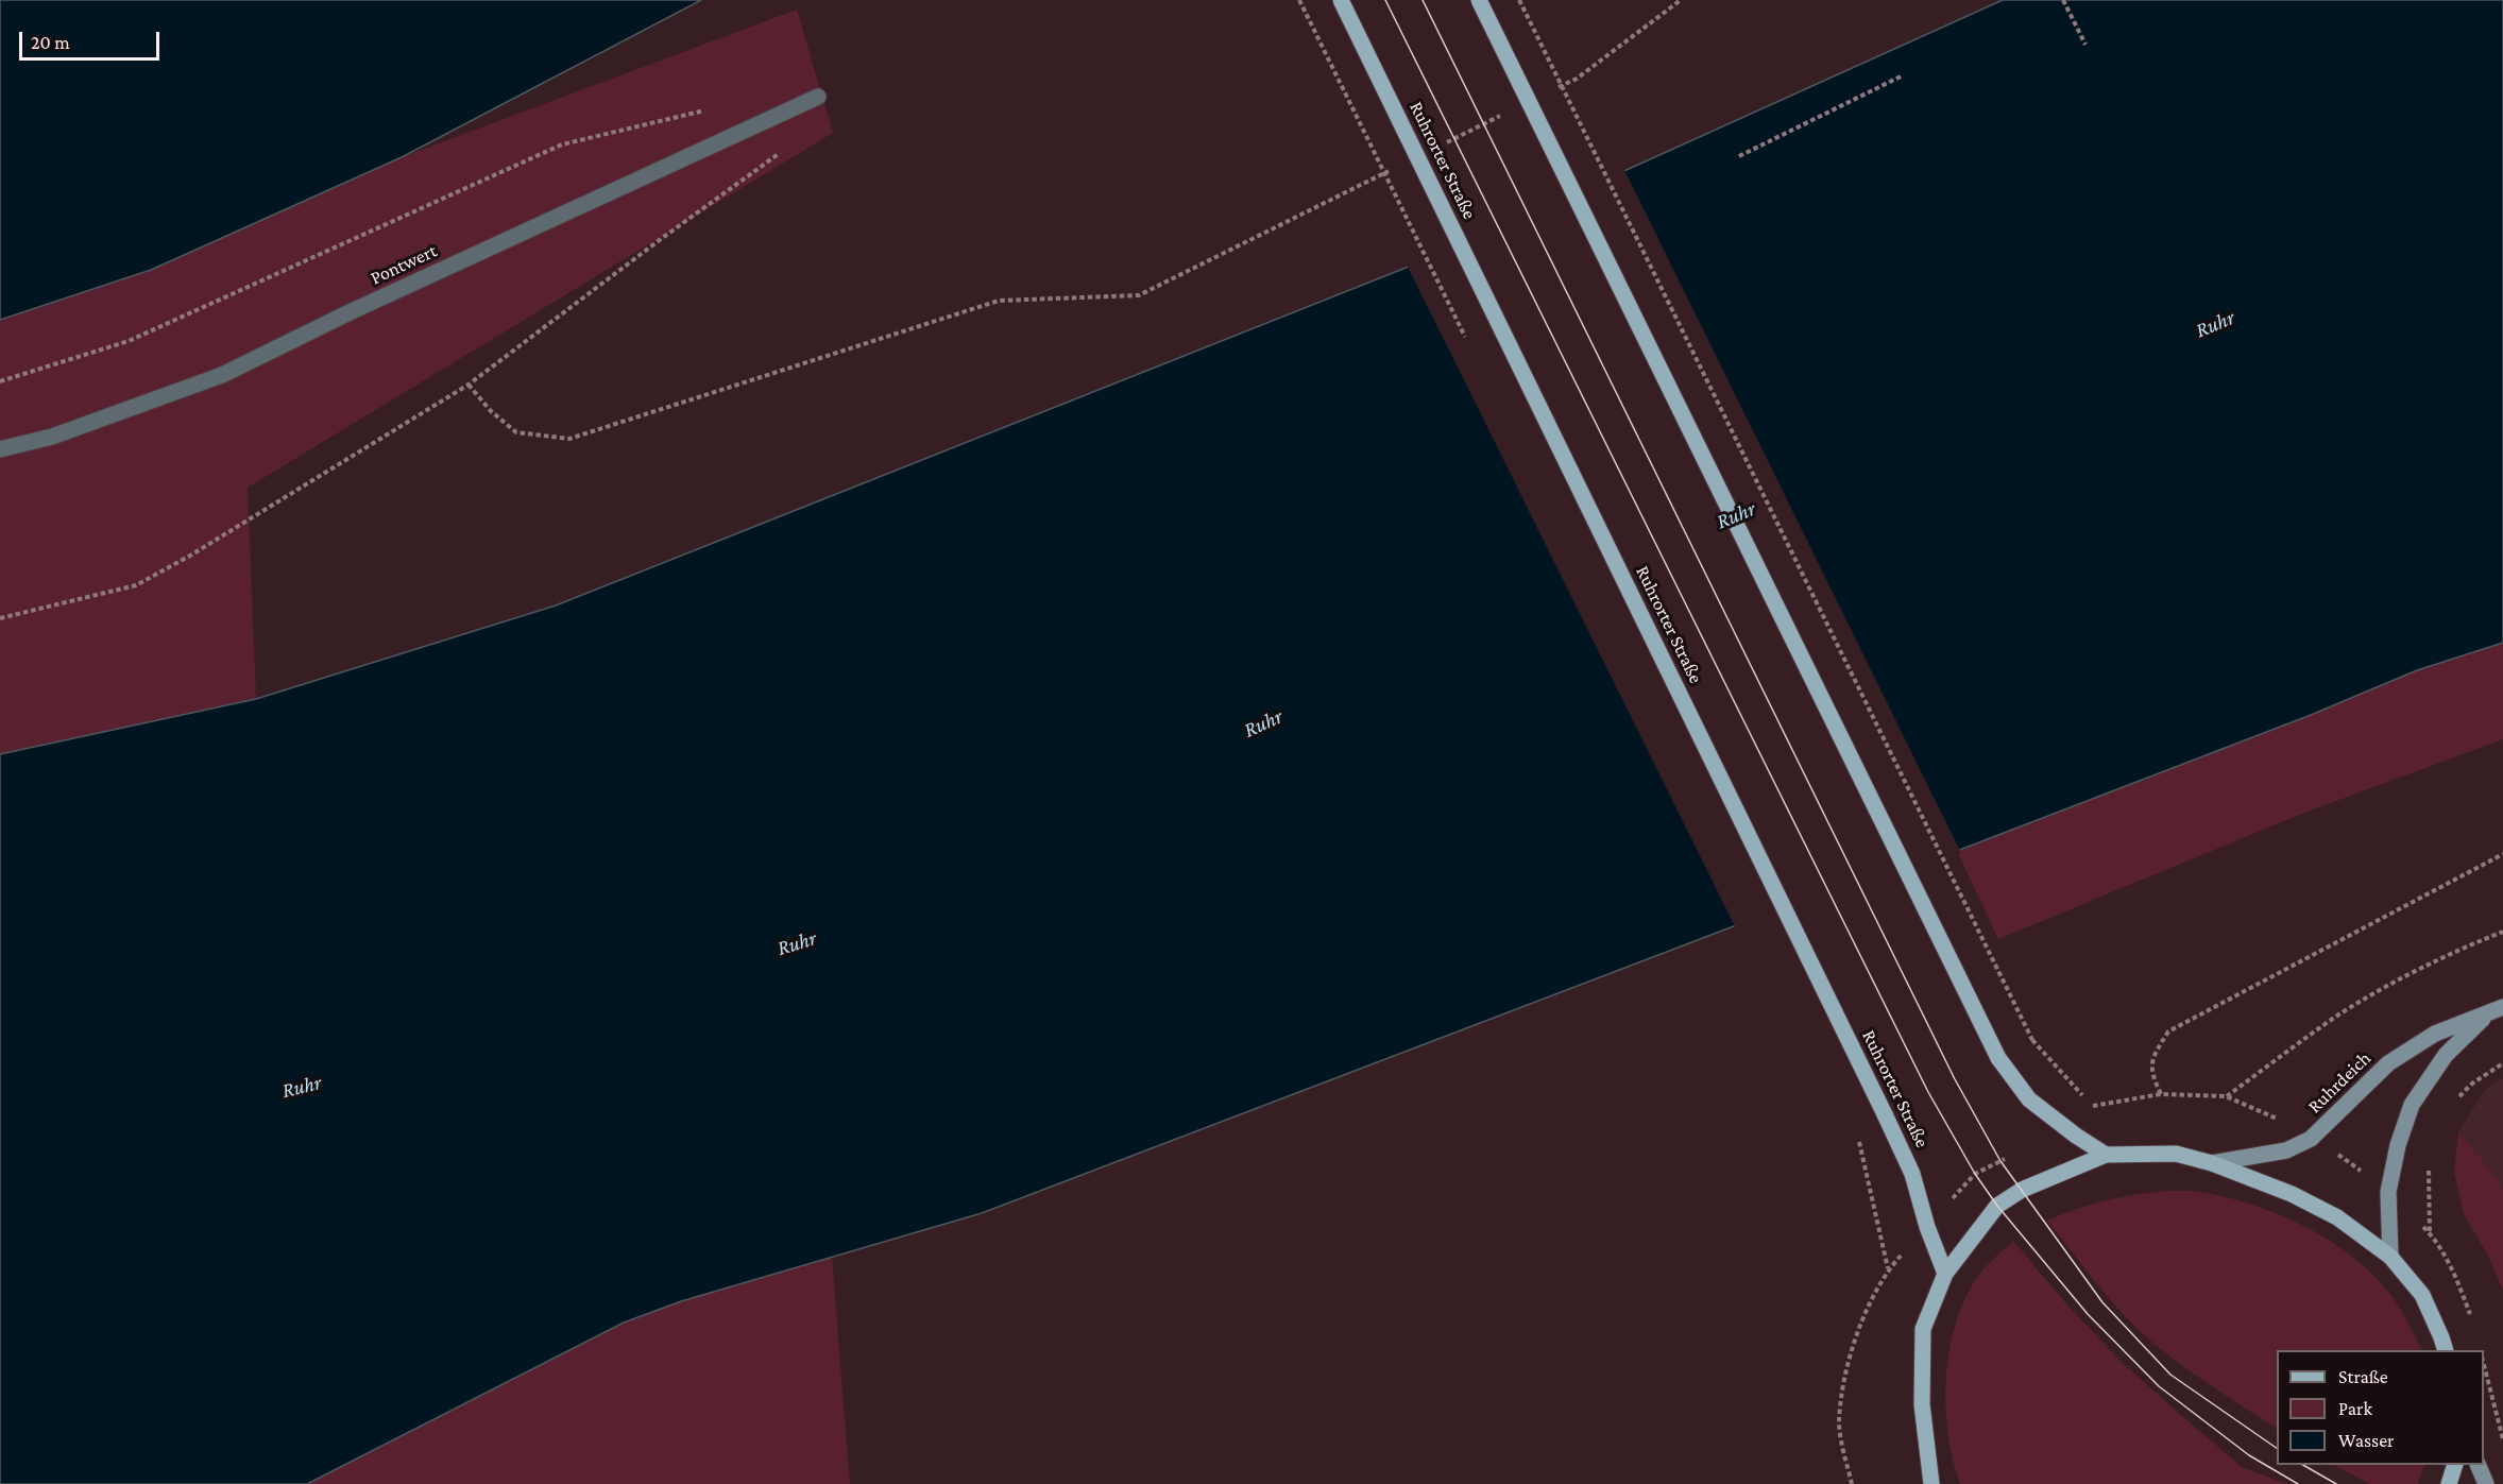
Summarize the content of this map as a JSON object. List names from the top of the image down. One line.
{"streets":{"main road":["Ruhrorter Straße","Ruhrdeich"],"lane":["Pontwert"]},"water":["Ruhr"],"legend":["Straße","Park","Wasser"],"scale_bar":"20 m"}
